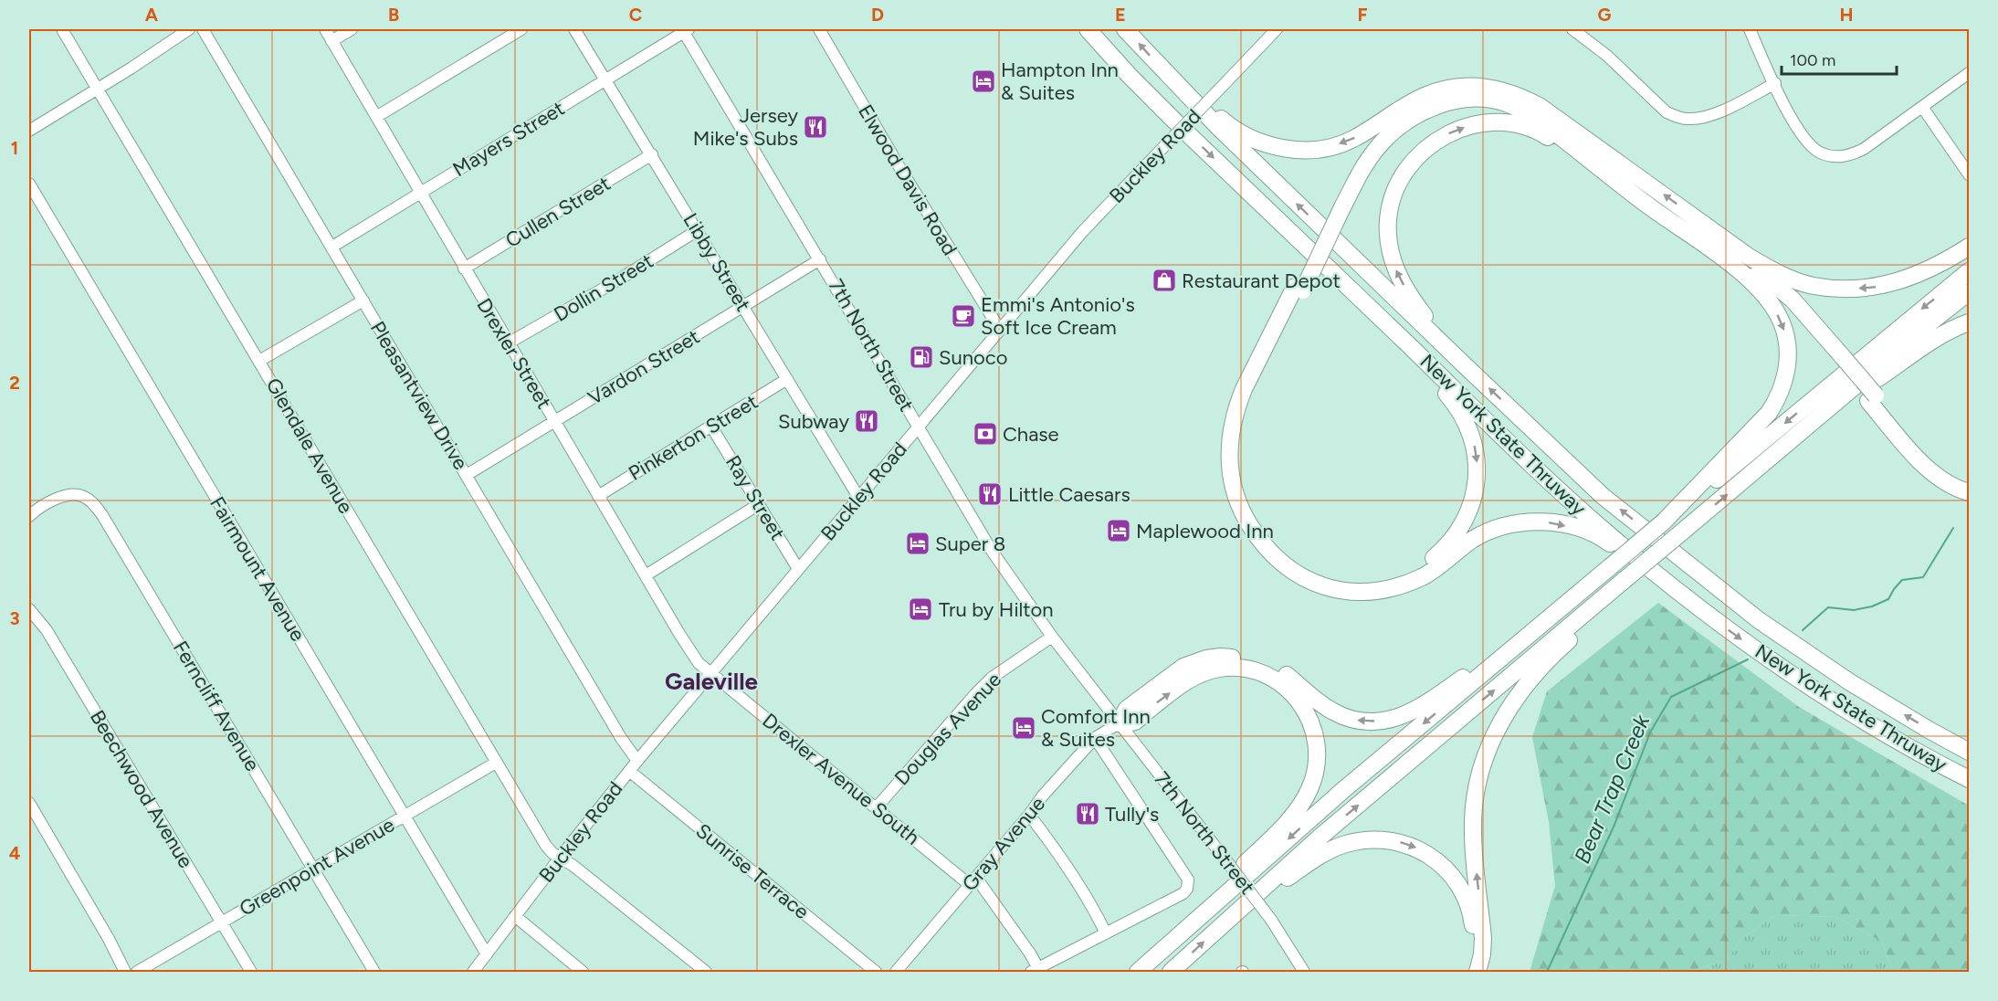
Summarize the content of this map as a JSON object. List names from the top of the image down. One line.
{"streets":{"highway":["New York State Thruway"],"street":["Mayers Street","Buckley Road","Elwood Davis Road","Cullen Street","Libby Street","Dollin Street","7th North Street","Drexler Street","Vardon Street","Pleasantview Drive","Pinkerton Street","Glendale Avenue","Ray Street","Fairmount Avenue","Ferncliff Avenue","Douglas Avenue","Drexler Avenue South","Beechwood Avenue","Gray Avenue","Greenpoint Avenue","Sunrise Terrace"]},"crossings":[["Mayers Street","Libby Street"],["Mayers Street","7th North Street"],["Mayers Street","Drexler Street"],["Mayers Street","Pleasantview Drive"],["Buckley Road","Elwood Davis Road"],["Buckley Road","Libby Street"],["Buckley Road","7th North Street"],["Buckley Road","Drexler Street"],["Buckley Road","Pleasantview Drive"],["Buckley Road","Glendale Avenue"],["Buckley Road","Ray Street"],["Buckley Road","Fairmount Avenue"],["Buckley Road","Drexler Avenue South"],["Buckley Road","Sunrise Terrace"],["Cullen Street","Libby Street"],["Cullen Street","Drexler Street"],["Libby Street","Dollin Street"],["Libby Street","Vardon Street"],["Libby Street","Pinkerton Street"],["Dollin Street","Drexler Street"],["7th North Street","Vardon Street"],["7th North Street","Douglas Avenue"],["7th North Street","Gray Avenue"],["Drexler Street","Vardon Street"],["Drexler Street","Pinkerton Street"],["Drexler Street","Drexler Avenue South"],["Vardon Street","Pleasantview Drive"],["Pinkerton Street","Ray Street"],["Glendale Avenue","Greenpoint Avenue"],["Fairmount Avenue","Greenpoint Avenue"],["Ferncliff Avenue","Greenpoint Avenue"],["Douglas Avenue","Drexler Avenue South"],["Drexler Avenue South","Gray Avenue"],["Beechwood Avenue","Greenpoint Avenue"]],"districts":["Galeville"],"water":["Bear Trap Creek"],"places":{"hotel":["Hampton Inn & Suites","Maplewood Inn","Super 8","Tru by Hilton","Comfort Inn & Suites"],"restaurant":["Jersey Mike's Subs","Subway","Little Caesars","Tully's"],"shop":["Restaurant Depot"],"cafe":["Emmi's Antonio's Soft Ice Cream"],"fuel station":["Sunoco"],"bank":["Chase"]},"scale_bar":"100 m","grid":{"columns":["A","B","C","D","E","F","G","H"],"rows":["1","2","3","4"]}}
